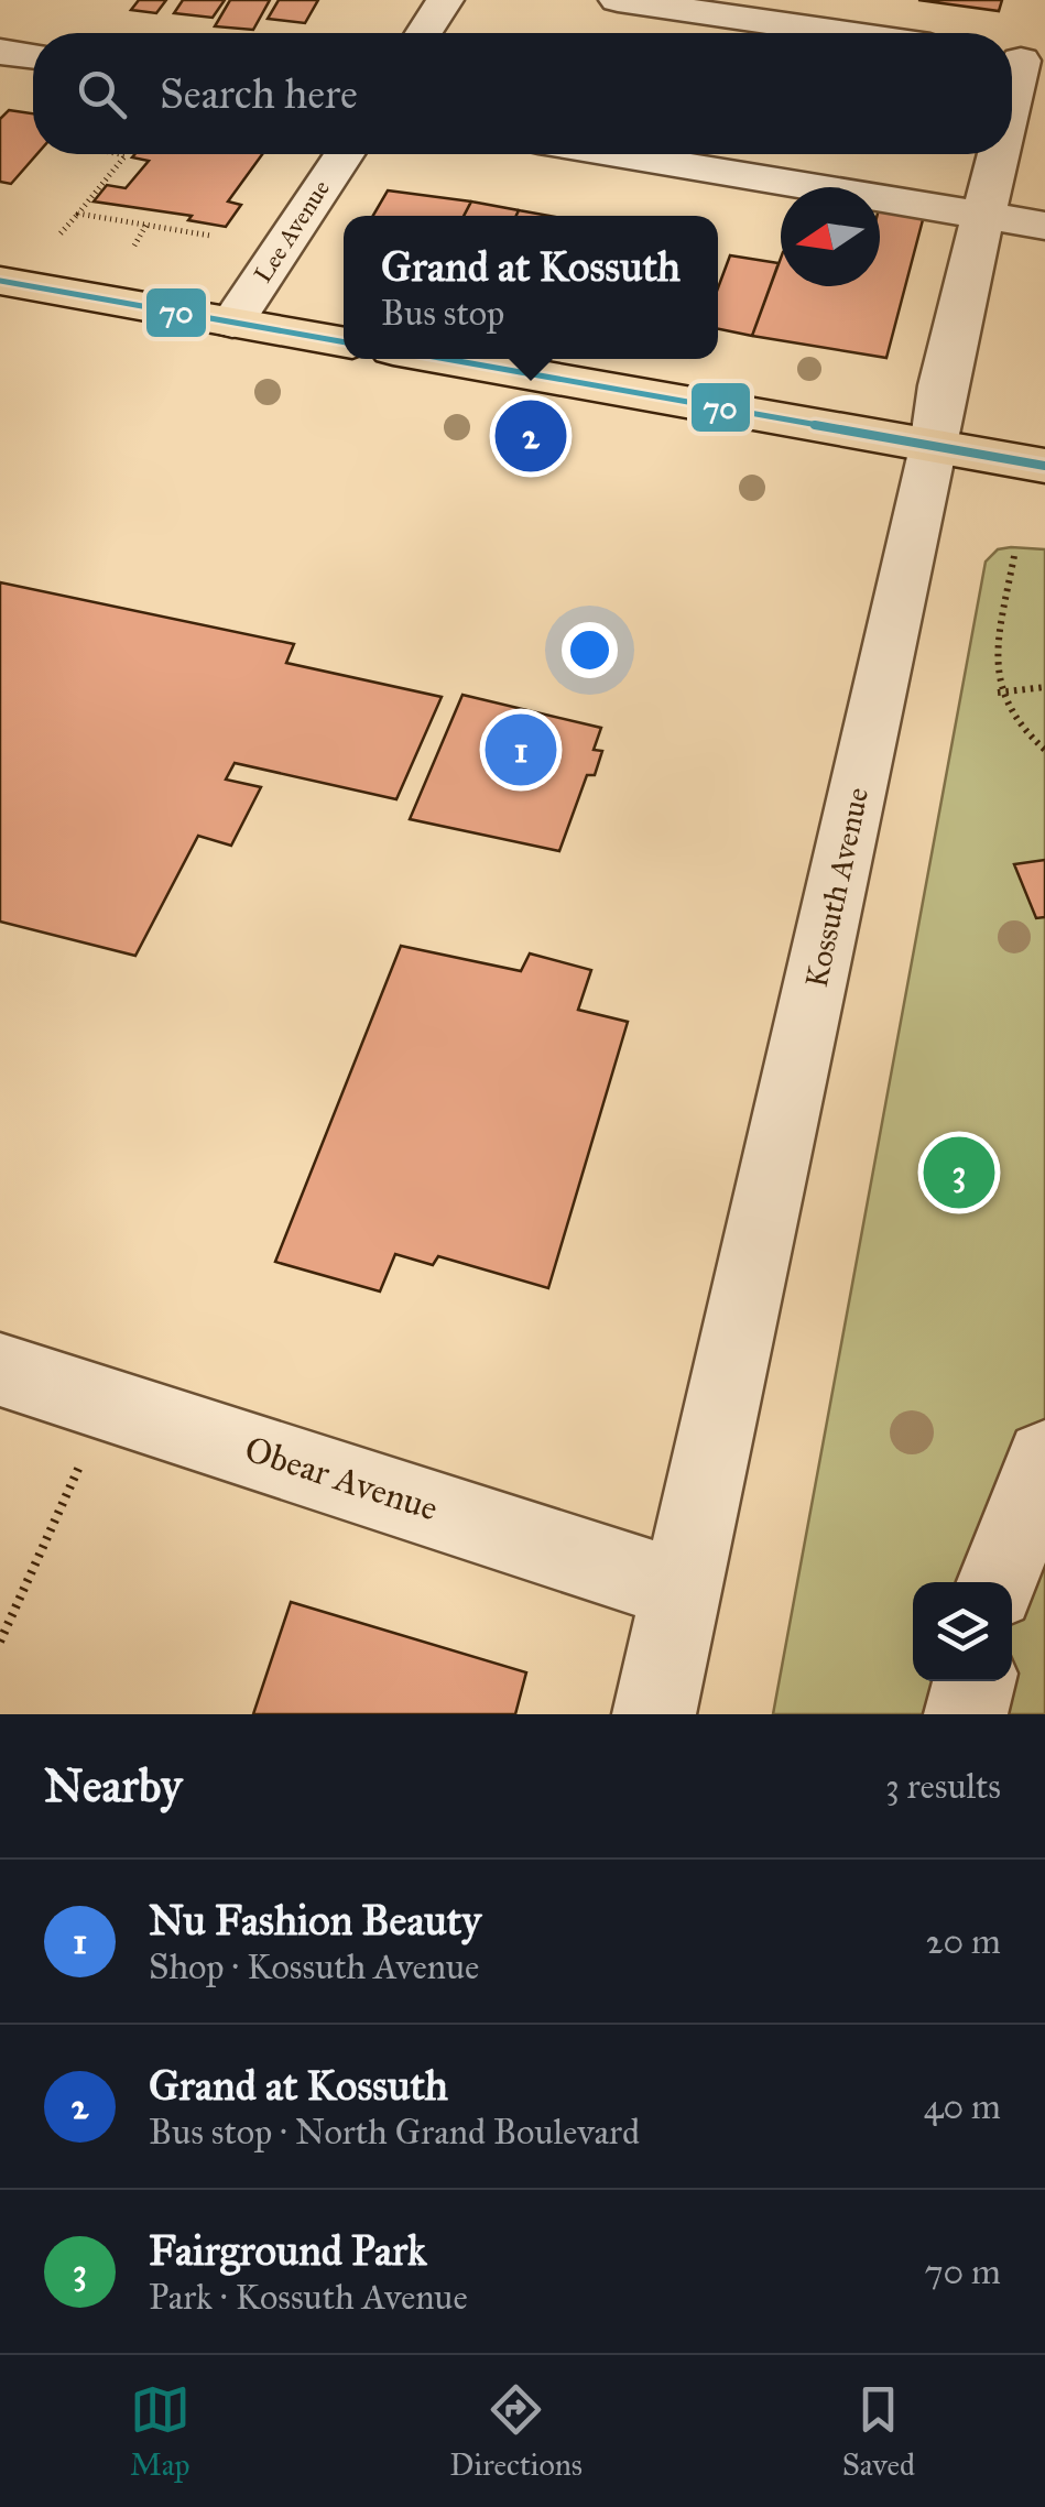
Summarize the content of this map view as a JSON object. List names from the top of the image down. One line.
{"streets":{"street":["Lee Avenue","Kossuth Avenue","Obear Avenue"]},"crossings":[["Kossuth Avenue","Obear Avenue"]],"lines":["transit line 70"],"north":"left","page":{"search":"Search here","popup":["Grand at Kossuth","Bus stop"],"pins":["2","1","3"],"heading":["Nearby","3 results"],"list":[{"mark":"1","name":"Nu Fashion Beauty","note":"Shop · Kossuth Avenue","value":"20 m"},{"mark":"2","name":"Grand at Kossuth","note":"Bus stop · North Grand Boulevard","value":"40 m"},{"mark":"3","name":"Fairground Park","note":"Park · Kossuth Avenue","value":"70 m"}],"nav":["Map","Directions","Saved"]}}
